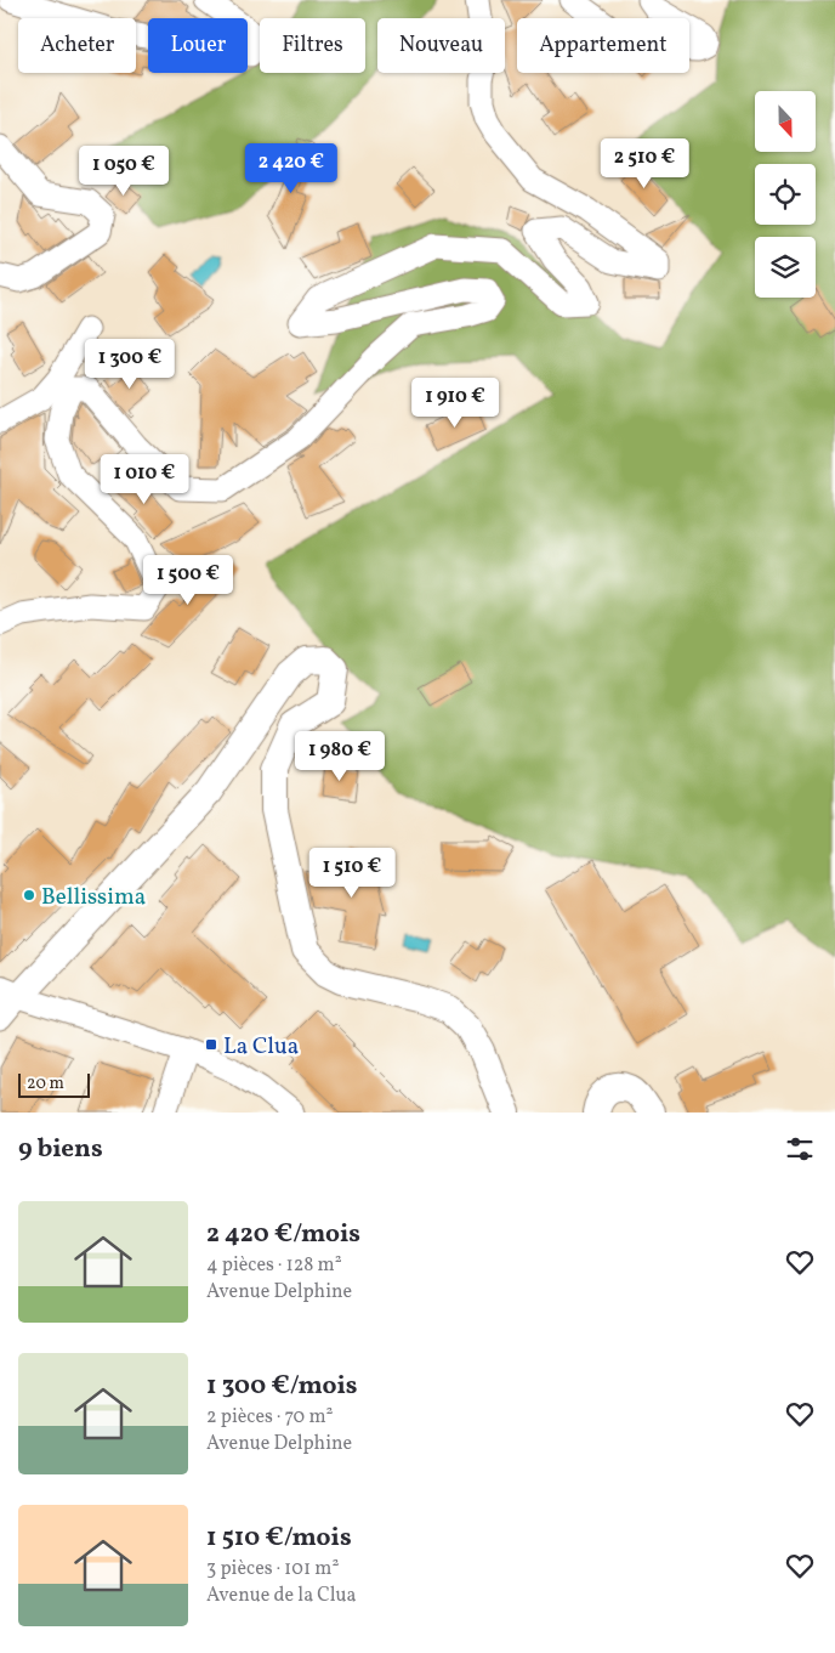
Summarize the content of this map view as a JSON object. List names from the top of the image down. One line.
{"places":{"other":["Bellissima"],"transit":["La Clua"]},"scale_bar":"20 m","north":"bottom","page":{"chip":["Acheter","Louer","Filtres","Nouveau","Appartement"],"price":["2 510 €","2 420 €","1 050 €","1 300 €","1 910 €","1 010 €","1 500 €","1 980 €","1 510 €"],"scale":"20 m","heading":"9 biens","list":[{"name":"2 420 €/mois","note":"4 pièces · 128 m² · Avenue Delphine"},{"name":"1 300 €/mois","note":"2 pièces · 70 m² · Avenue Delphine"},{"name":"1 510 €/mois","note":"3 pièces · 101 m² · Avenue de la Clua"}]}}
